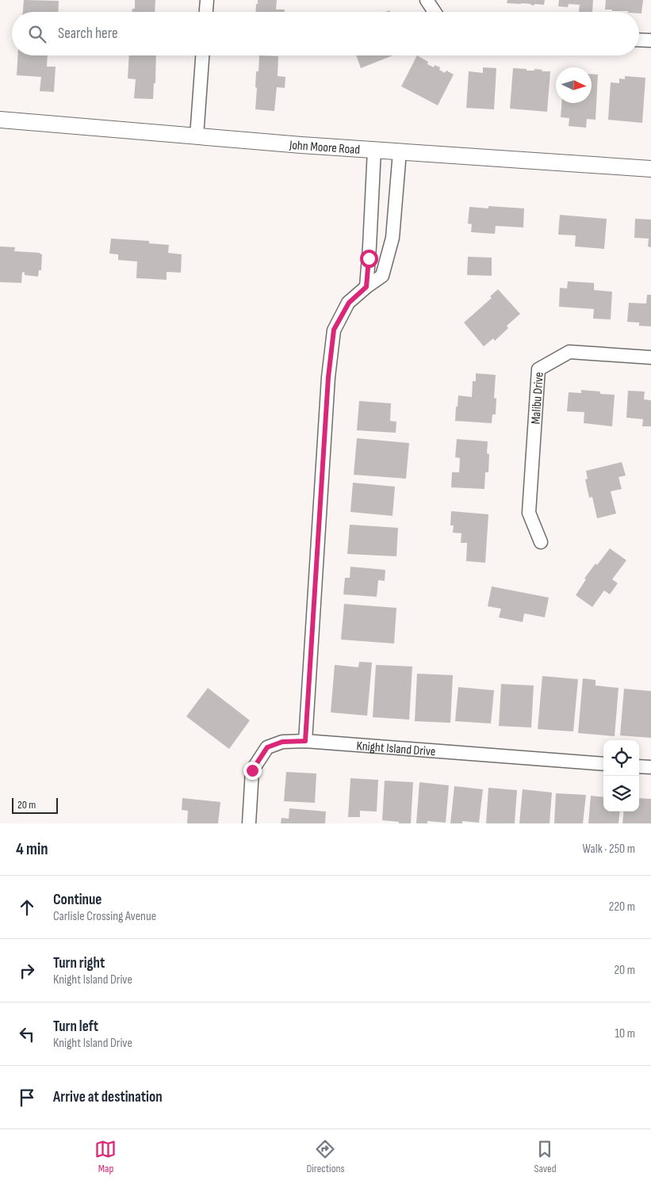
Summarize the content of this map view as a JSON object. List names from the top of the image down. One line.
{"streets":{"street":["John Moore Road","Malibu Drive","Knight Island Drive"]},"scale_bar":"20 m","north":"right","page":{"search":"Search here","scale":"20 m","heading":["4 min","Walk · 250 m"],"list":[["Continue","Carlisle Crossing Avenue","220 m"],["Turn right","Knight Island Drive","20 m"],["Turn left","Knight Island Drive","10 m"],"Arrive at destination"],"nav":["Map","Directions","Saved"]}}
